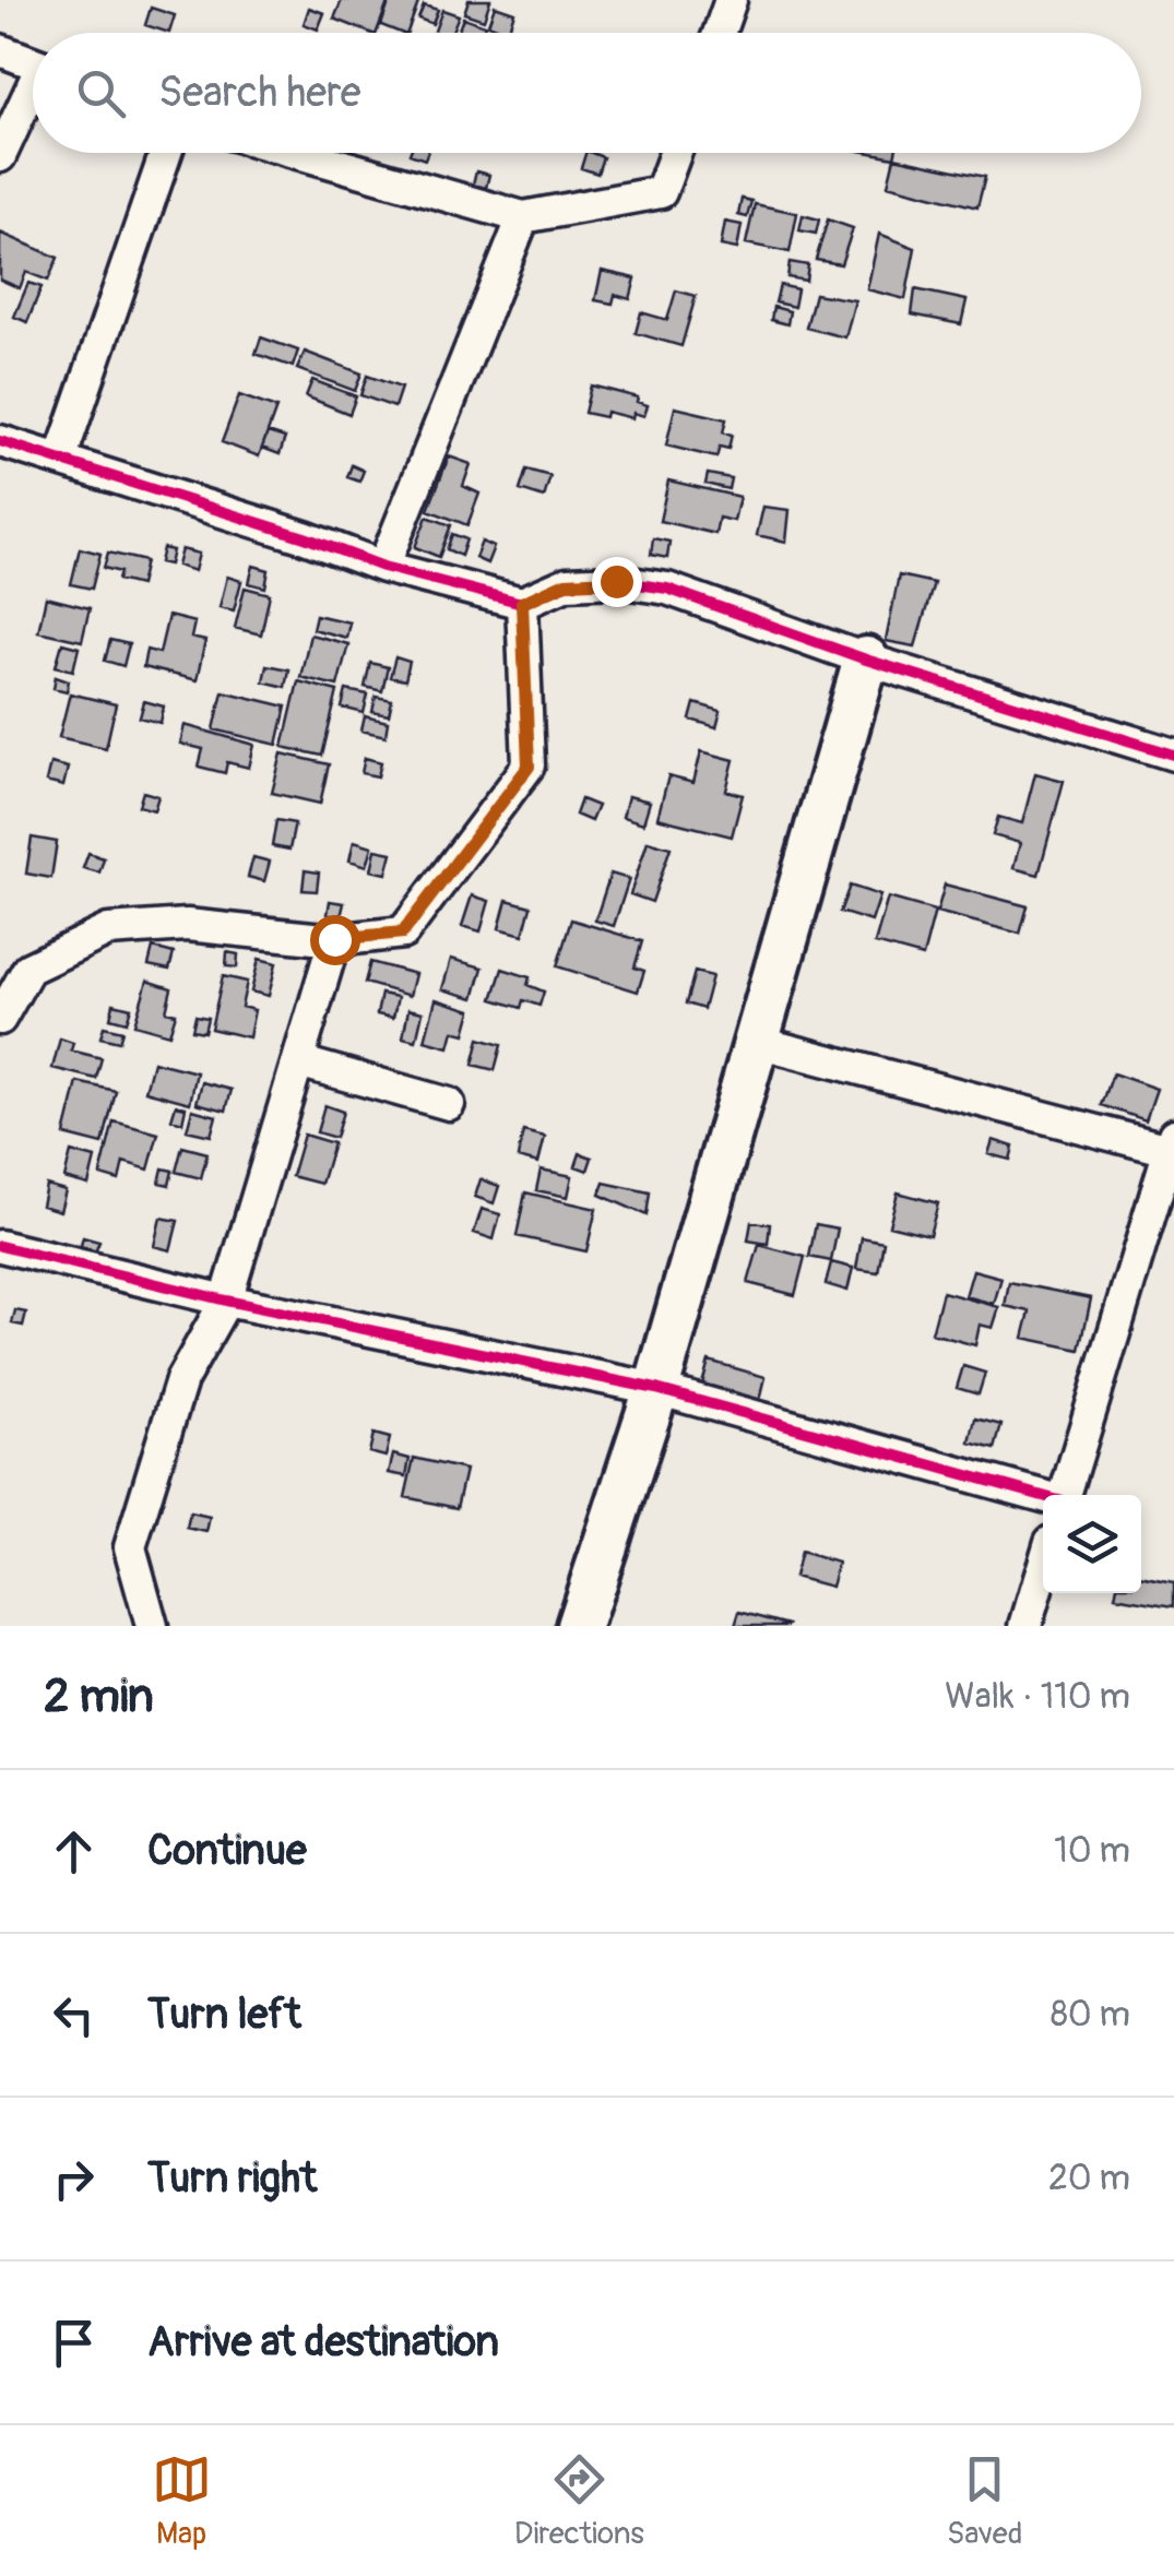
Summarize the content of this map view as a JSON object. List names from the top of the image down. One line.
{"page":{"search":"Search here","heading":["2 min","Walk · 110 m"],"list":[["Continue","10 m"],["Turn left","80 m"],["Turn right","20 m"],"Arrive at destination"],"nav":["Map","Directions","Saved"]}}
